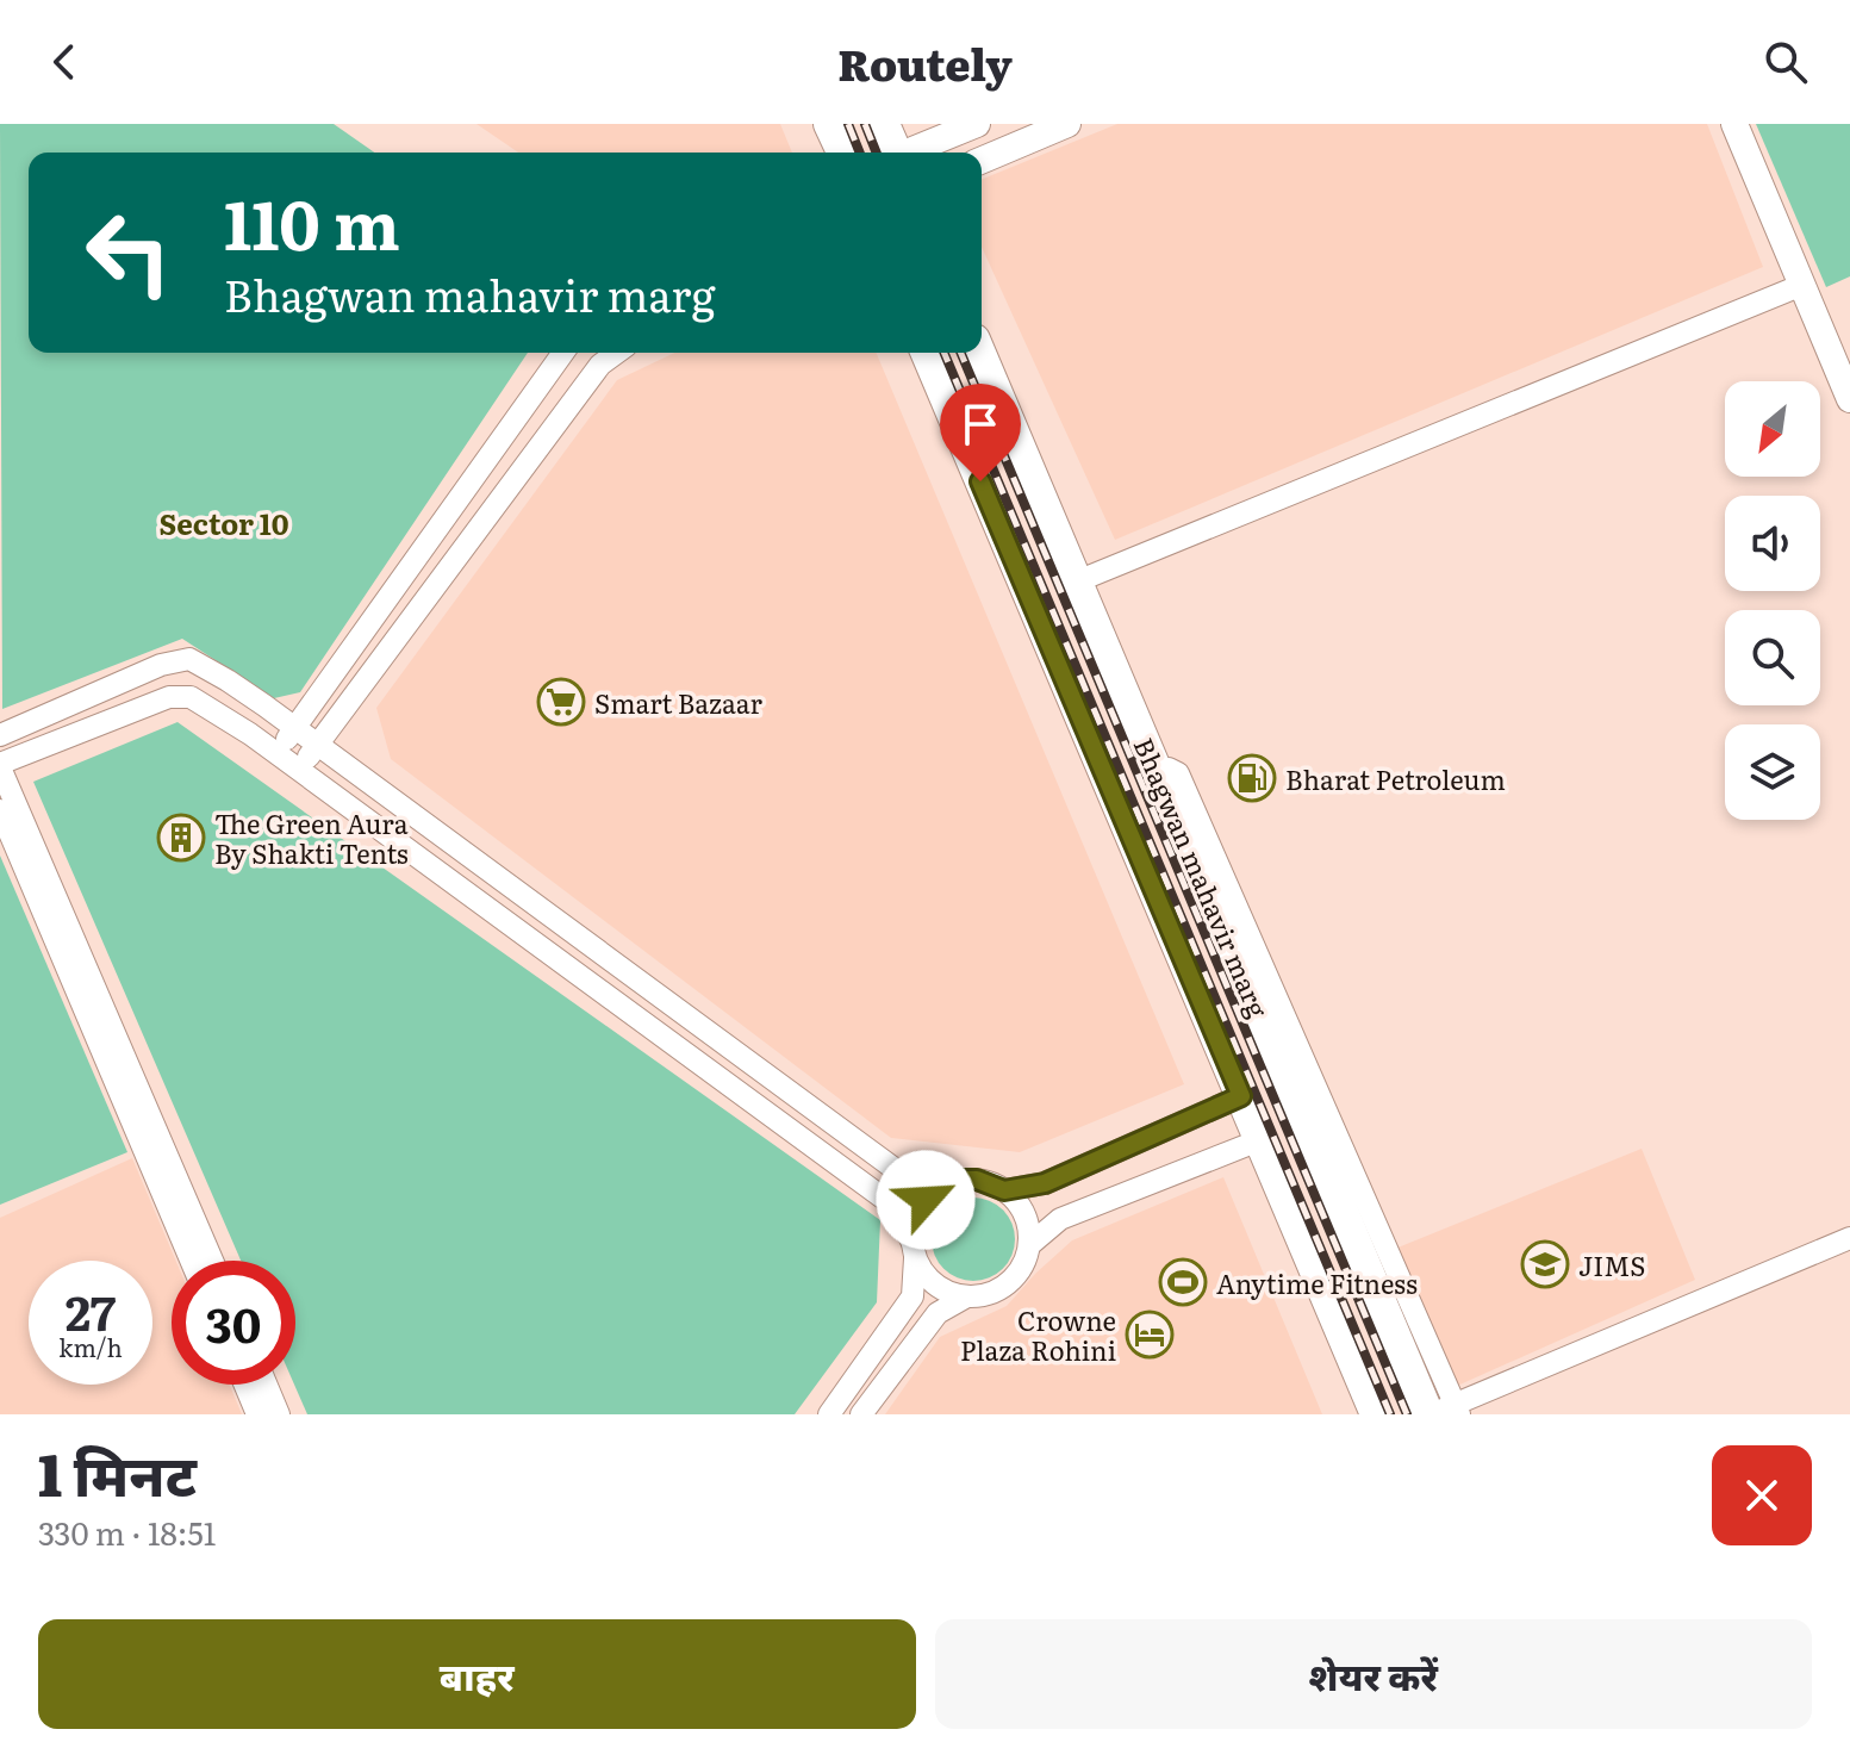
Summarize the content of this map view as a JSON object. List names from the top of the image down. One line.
{"streets":{"main road":["Bhagwan mahavir marg"]},"districts":["Sector 10"],"places":{"supermarket":["Smart Bazaar"],"fuel station":["Bharat Petroleum"],"building":["The Green Aura By Shakti Tents"],"school or university":["JIMS"],"sports":["Anytime Fitness"],"hotel":["Crowne Plaza Rohini"]},"north":"bottom left","page":{"header":"Routely","turn":["110 m","Bhagwan mahavir marg"],"speed":"27 km/h","limit":"30","heading":["1 मिनट","330 m · 18:51"],"buttons":["बाहर","शेयर करें"]}}
